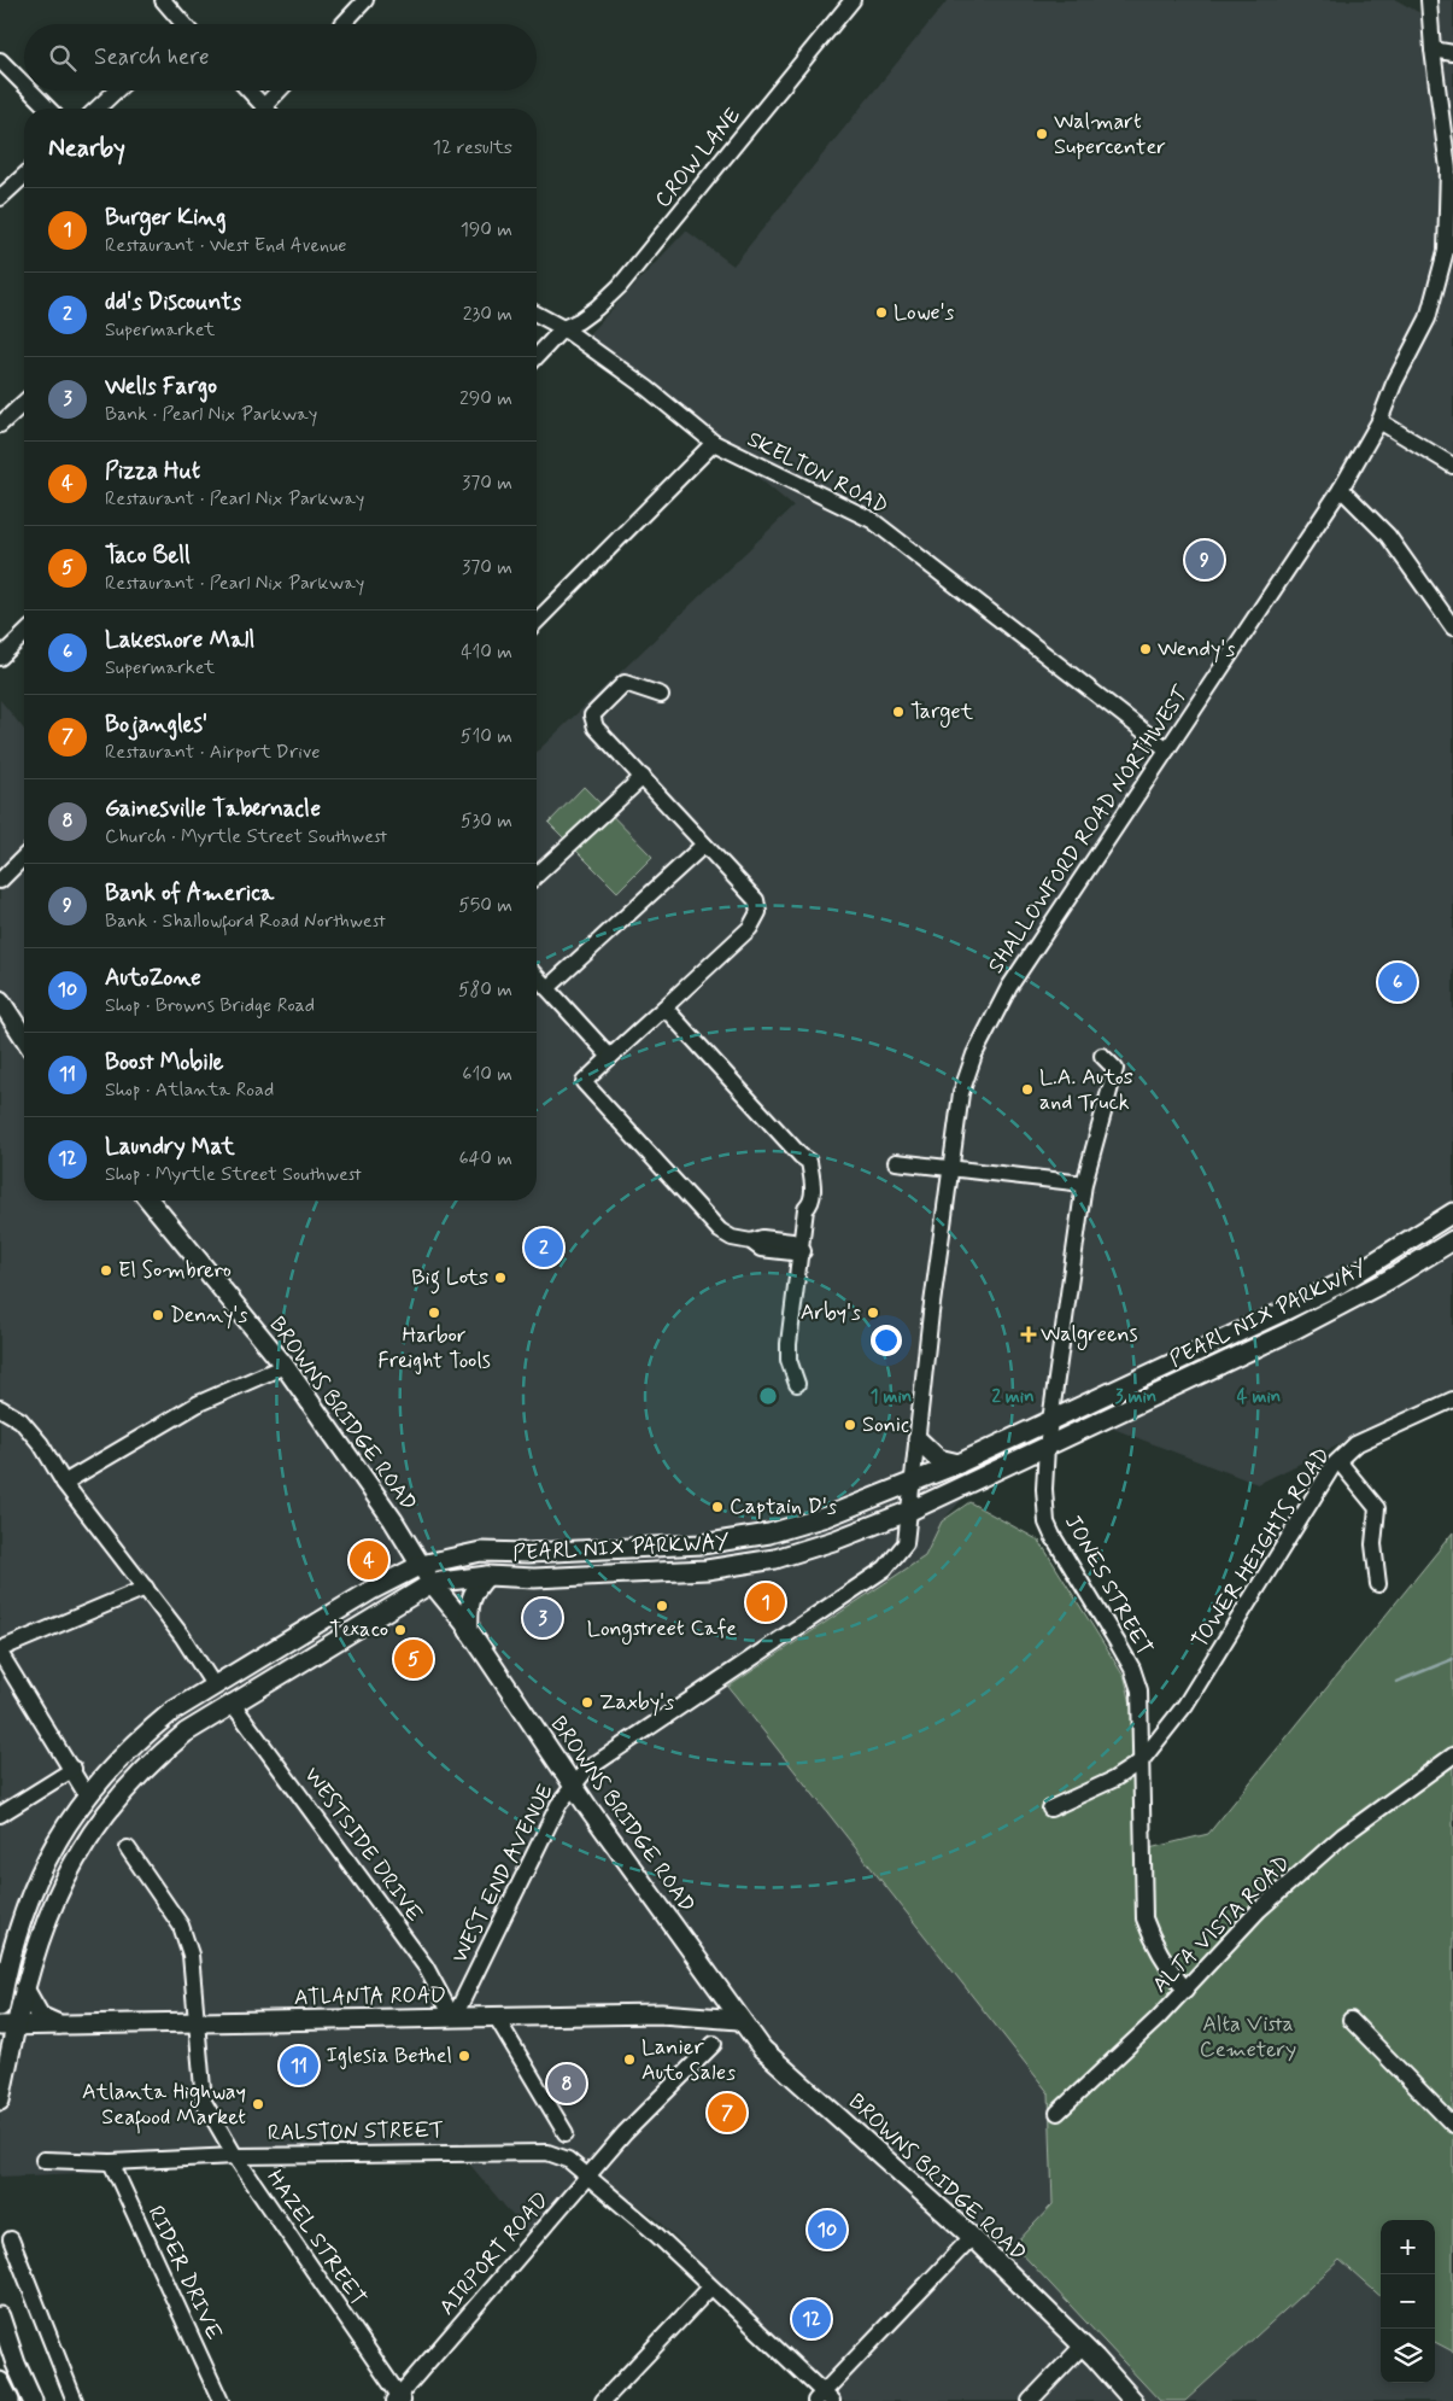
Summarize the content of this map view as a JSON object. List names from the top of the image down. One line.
{"streets":{"main road":["PEARL NIX PARKWAY","BROWNS BRIDGE ROAD","ATLANTA ROAD"],"street":["CROW LANE","SKELTON ROAD","SHALLOWFORD ROAD NORTHWEST","TOWER HEIGHTS ROAD","JONES STREET","WESTSIDE DRIVE","WEST END AVENUE","ALTA VISTA ROAD","RALSTON STREET","HAZEL STREET","AIRPORT ROAD","RIDER DRIVE"]},"crossings":[["CROW LANE","SKELTON ROAD"],["SKELTON ROAD","SHALLOWFORD ROAD NORTHWEST"],["SHALLOWFORD ROAD NORTHWEST","PEARL NIX PARKWAY"],["SHALLOWFORD ROAD NORTHWEST","WEST END AVENUE"],["PEARL NIX PARKWAY","BROWNS BRIDGE ROAD"],["PEARL NIX PARKWAY","JONES STREET"],["PEARL NIX PARKWAY","WESTSIDE DRIVE"],["PEARL NIX PARKWAY","WEST END AVENUE"],["PEARL NIX PARKWAY","ATLANTA ROAD"],["BROWNS BRIDGE ROAD","WEST END AVENUE"],["BROWNS BRIDGE ROAD","ATLANTA ROAD"],["TOWER HEIGHTS ROAD","JONES STREET"],["JONES STREET","ALTA VISTA ROAD"],["WESTSIDE DRIVE","WEST END AVENUE"],["WESTSIDE DRIVE","ATLANTA ROAD"],["WEST END AVENUE","ATLANTA ROAD"],["ATLANTA ROAD","HAZEL STREET"],["RALSTON STREET","HAZEL STREET"],["RALSTON STREET","AIRPORT ROAD"],["RALSTON STREET","RIDER DRIVE"],["HAZEL STREET","AIRPORT ROAD"]],"parks":["Alta Vista Cemetery"],"places":{"other":["Walmart Supercenter","Lowe's","Wendy's","Target","L.A. Autos and Truck","El Sombrero","Big Lots","Harbor Freight Tools","Arby's","Denny's","Sonic","Captain D's","Longstreet Cafe","Texaco","Zaxby's","Iglesia Bethel","Lanier Auto Sales","Atlanta Highway Seafood Market"],"health":["Walgreens"]},"page":{"search":"Search here","heading":["Nearby","12 results"],"list":[{"mark":"1","name":"Burger King","note":"Restaurant · West End Avenue","value":"190 m"},{"mark":"2","name":"dd's Discounts","note":"Supermarket","value":"230 m"},{"mark":"3","name":"Wells Fargo","note":"Bank · Pearl Nix Parkway","value":"290 m"},{"mark":"4","name":"Pizza Hut","note":"Restaurant · Pearl Nix Parkway","value":"370 m"},{"mark":"5","name":"Taco Bell","note":"Restaurant · Pearl Nix Parkway","value":"370 m"},{"mark":"6","name":"Lakeshore Mall","note":"Supermarket","value":"410 m"},{"mark":"7","name":"Bojangles'","note":"Restaurant · Airport Drive","value":"510 m"},{"mark":"8","name":"Gainesville Tabernacle","note":"Church · Myrtle Street Southwest","value":"530 m"},{"mark":"9","name":"Bank of America","note":"Bank · Shallowford Road Northwest","value":"550 m"},{"mark":"10","name":"AutoZone","note":"Shop · Browns Bridge Road","value":"580 m"},{"mark":"11","name":"Boost Mobile","note":"Shop · Atlanta Road","value":"610 m"},{"mark":"12","name":"Laundry Mat","note":"Shop · Myrtle Street Southwest","value":"640 m"}],"pins":["9","6","2","4","1","3","5","11","8","7","10","12"],"map_buttons":["+","−"]},"rings":["1 min","2 min","3 min","4 min"]}
